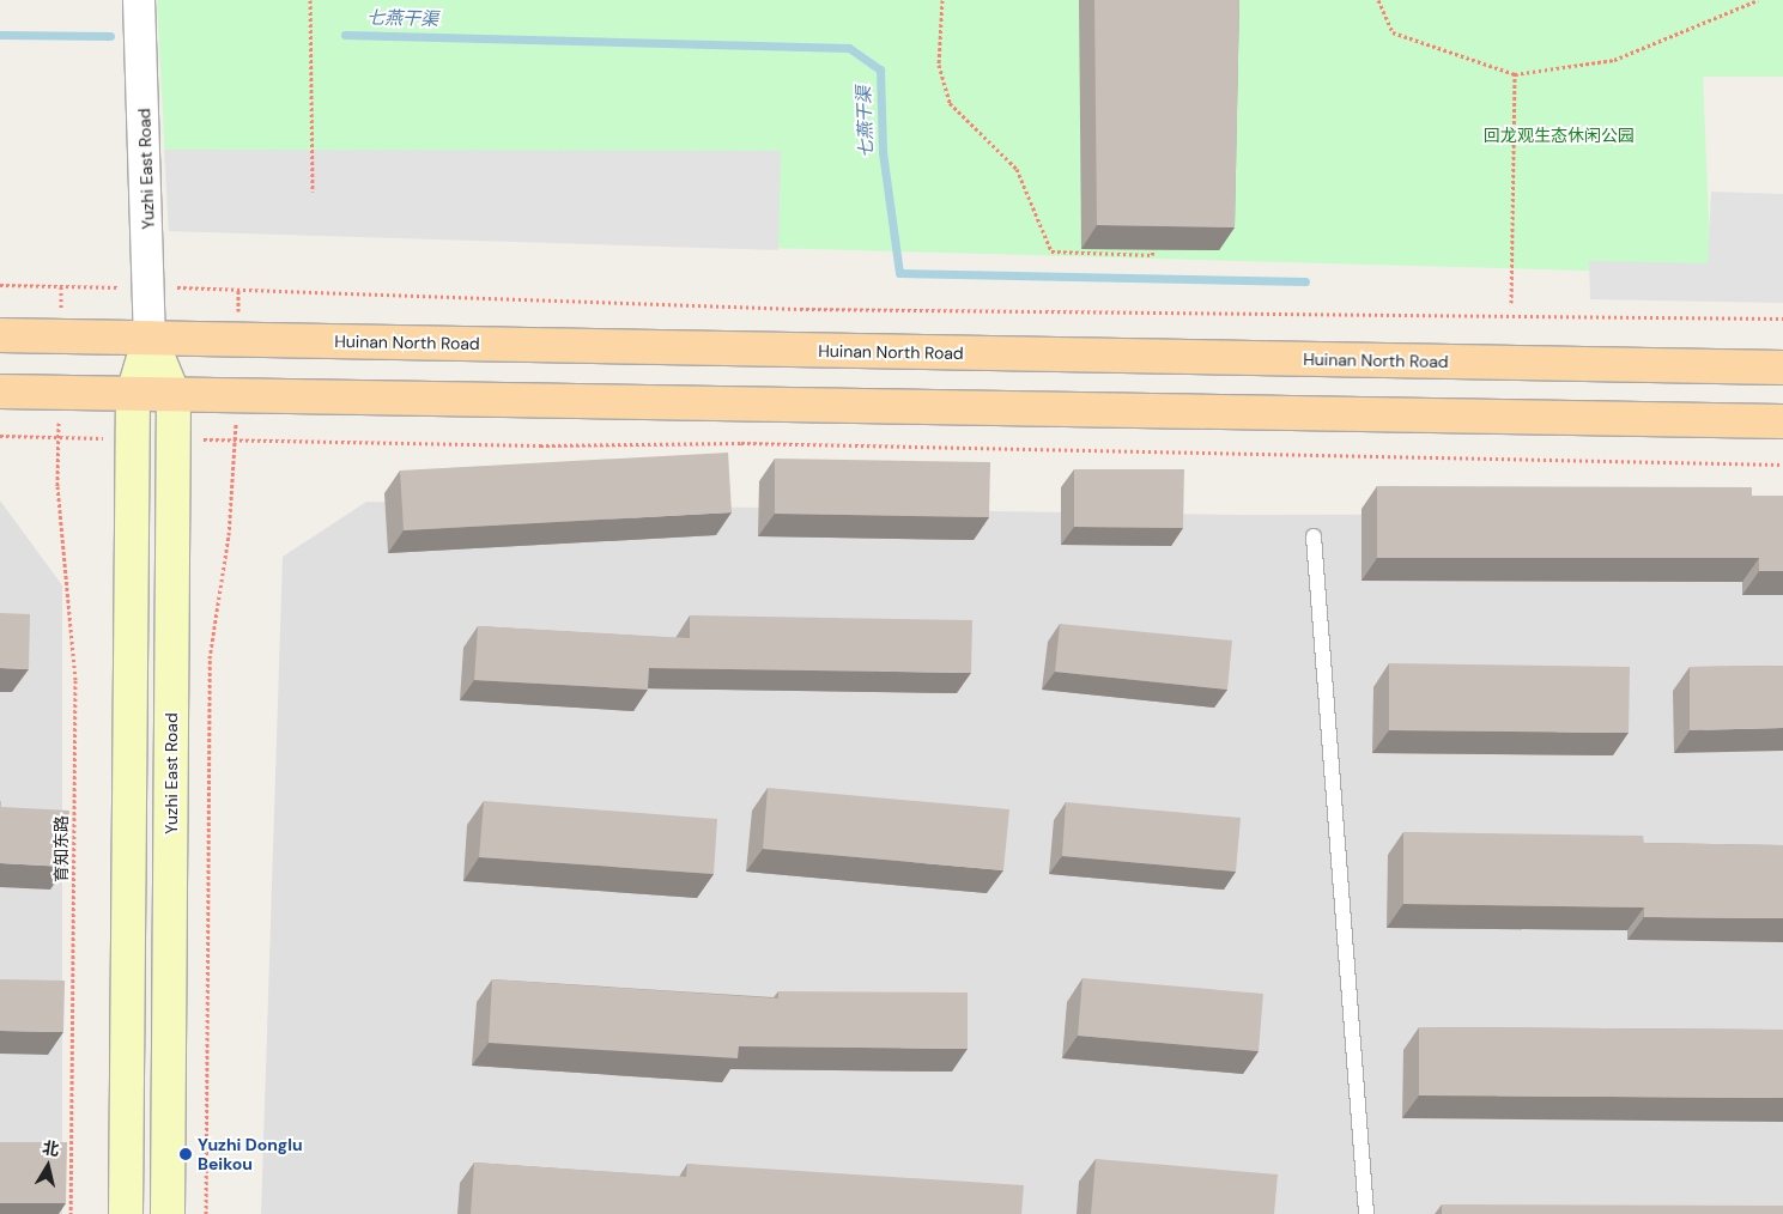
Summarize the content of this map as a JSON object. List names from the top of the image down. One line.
{"streets":{"main road":["Yuzhi East Road","Huinan North Road"],"path":["育知东路"]},"crossings":[["Yuzhi East Road","Huinan North Road"]],"water":["七燕干渠"],"parks":["回龙观生态休闲公园"],"places":["Yuzhi Donglu Beikou"],"north":"top"}
